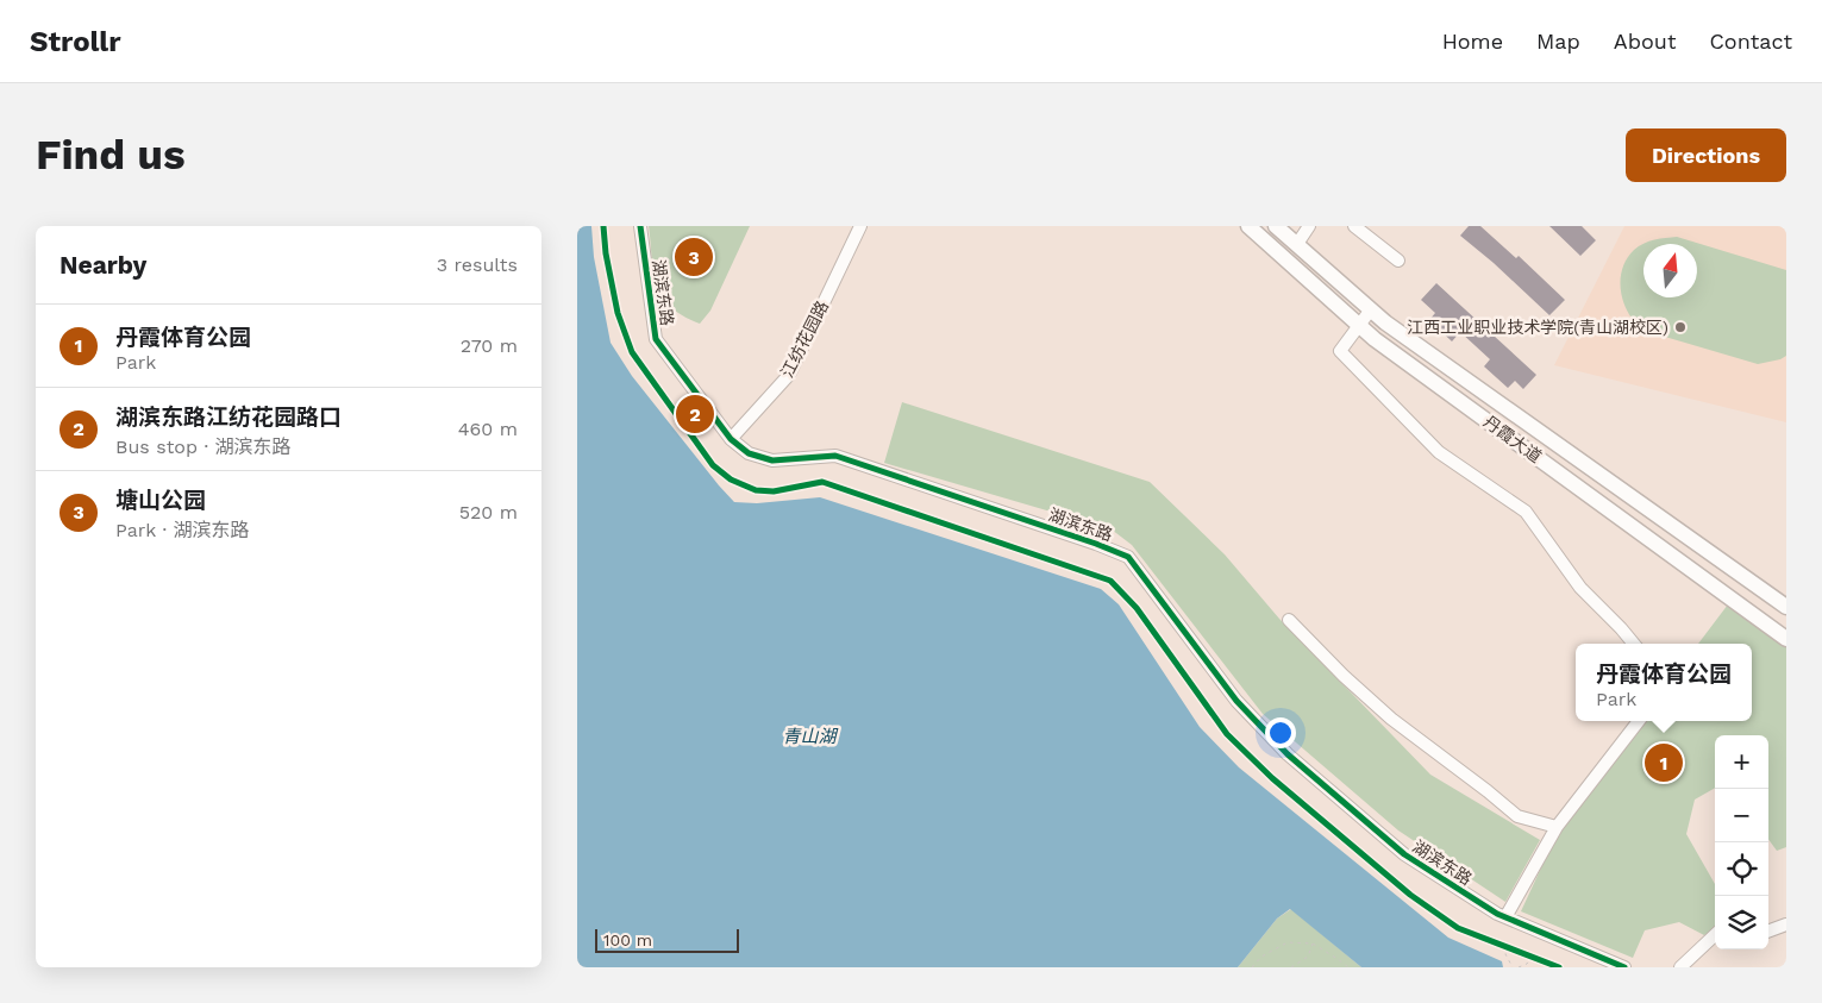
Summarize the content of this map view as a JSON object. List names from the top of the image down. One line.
{"streets":{"main road":["丹霞大道"],"street":["湖滨东路","江纺花园路"]},"crossings":[["湖滨东路","江纺花园路"]],"water":["青山湖"],"places":["江西工业职业技术学院(青山湖校区)"],"scale_bar":"100 m","north":"top","page":{"header":"Strollr","nav":["Home","Map","About","Contact"],"buttons":"Directions","title":"Find us","heading":["Nearby","3 results"],"pins":["3","2","1"],"list":[{"mark":"1","name":"丹霞体育公园","note":"Park","value":"270 m"},{"mark":"2","name":"湖滨东路江纺花园路口","note":"Bus stop · 湖滨东路","value":"460 m"},{"mark":"3","name":"塘山公园","note":"Park · 湖滨东路","value":"520 m"}],"popup":["丹霞体育公园","Park"],"map_buttons":["+","−"],"scale":"100 m"}}
